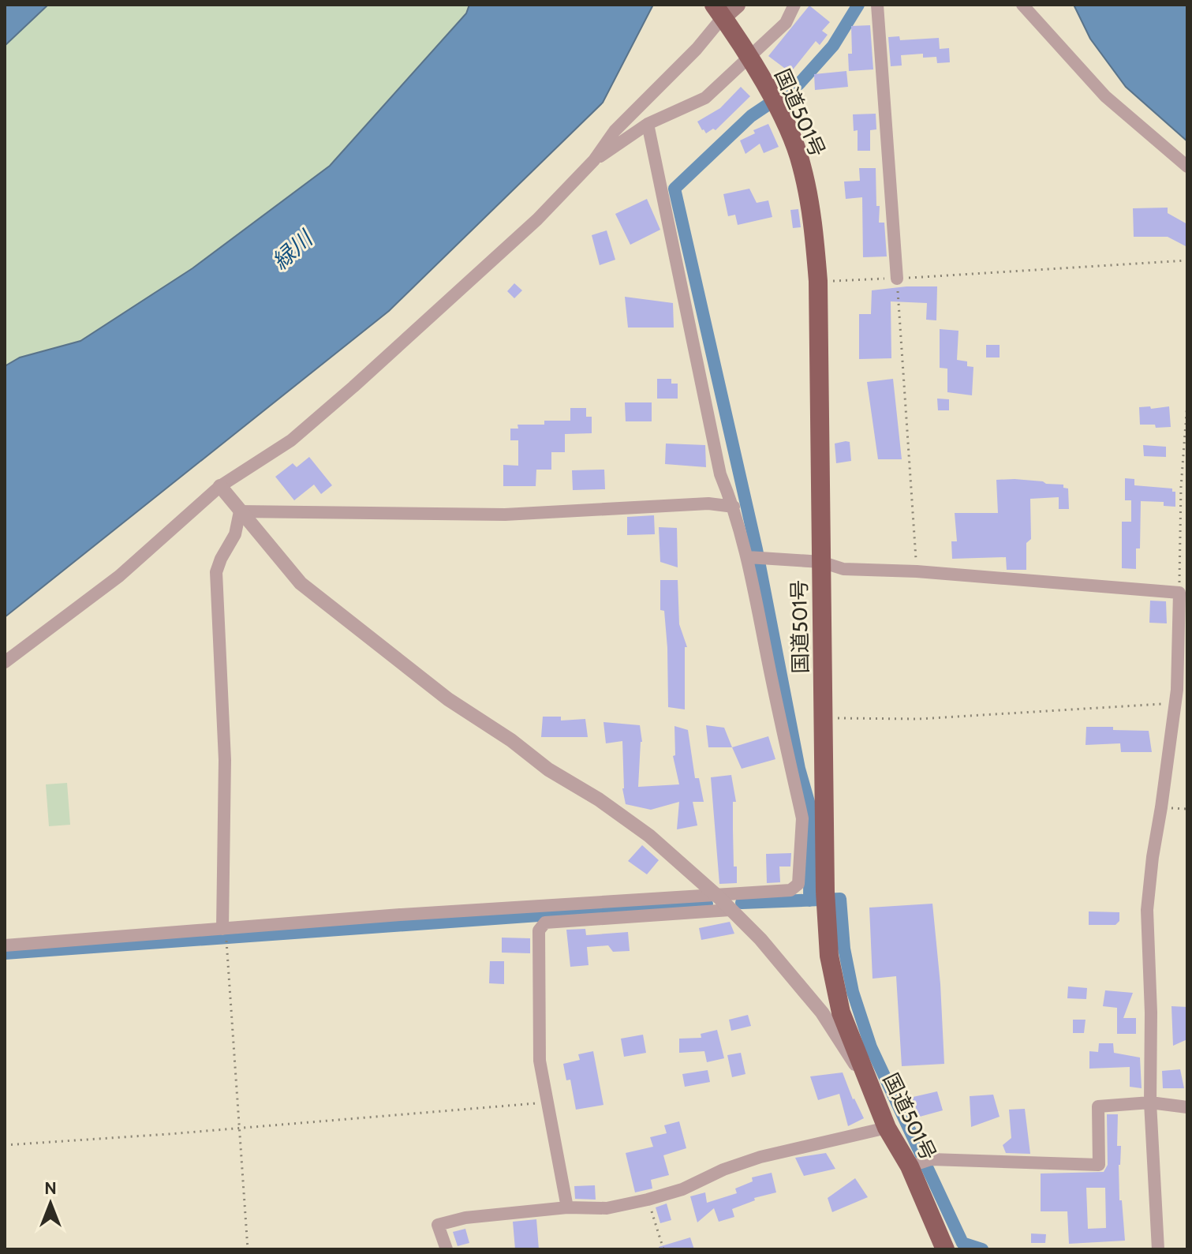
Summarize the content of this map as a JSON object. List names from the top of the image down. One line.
{"streets":{"highway":["国道501号"]},"water":["緑川"],"north":"top"}
